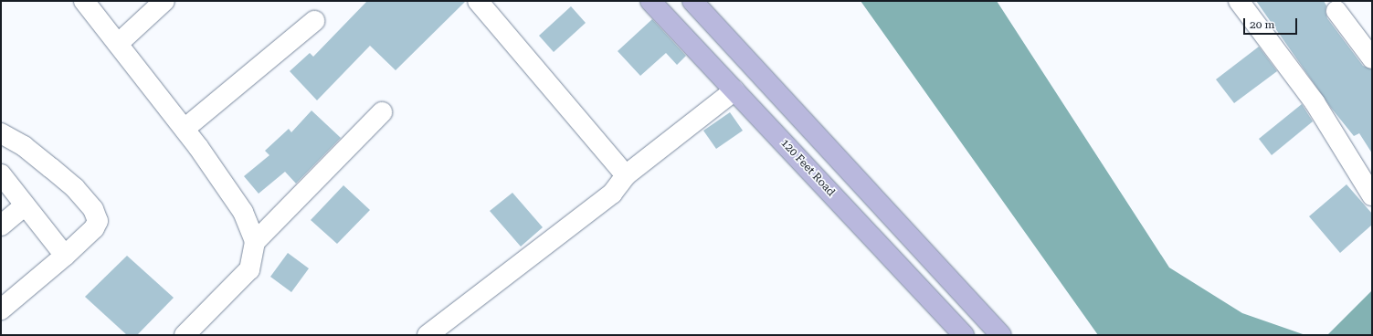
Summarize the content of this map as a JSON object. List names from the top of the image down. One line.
{"streets":{"main road":["120 Feet Road"]},"scale_bar":"20 m"}
